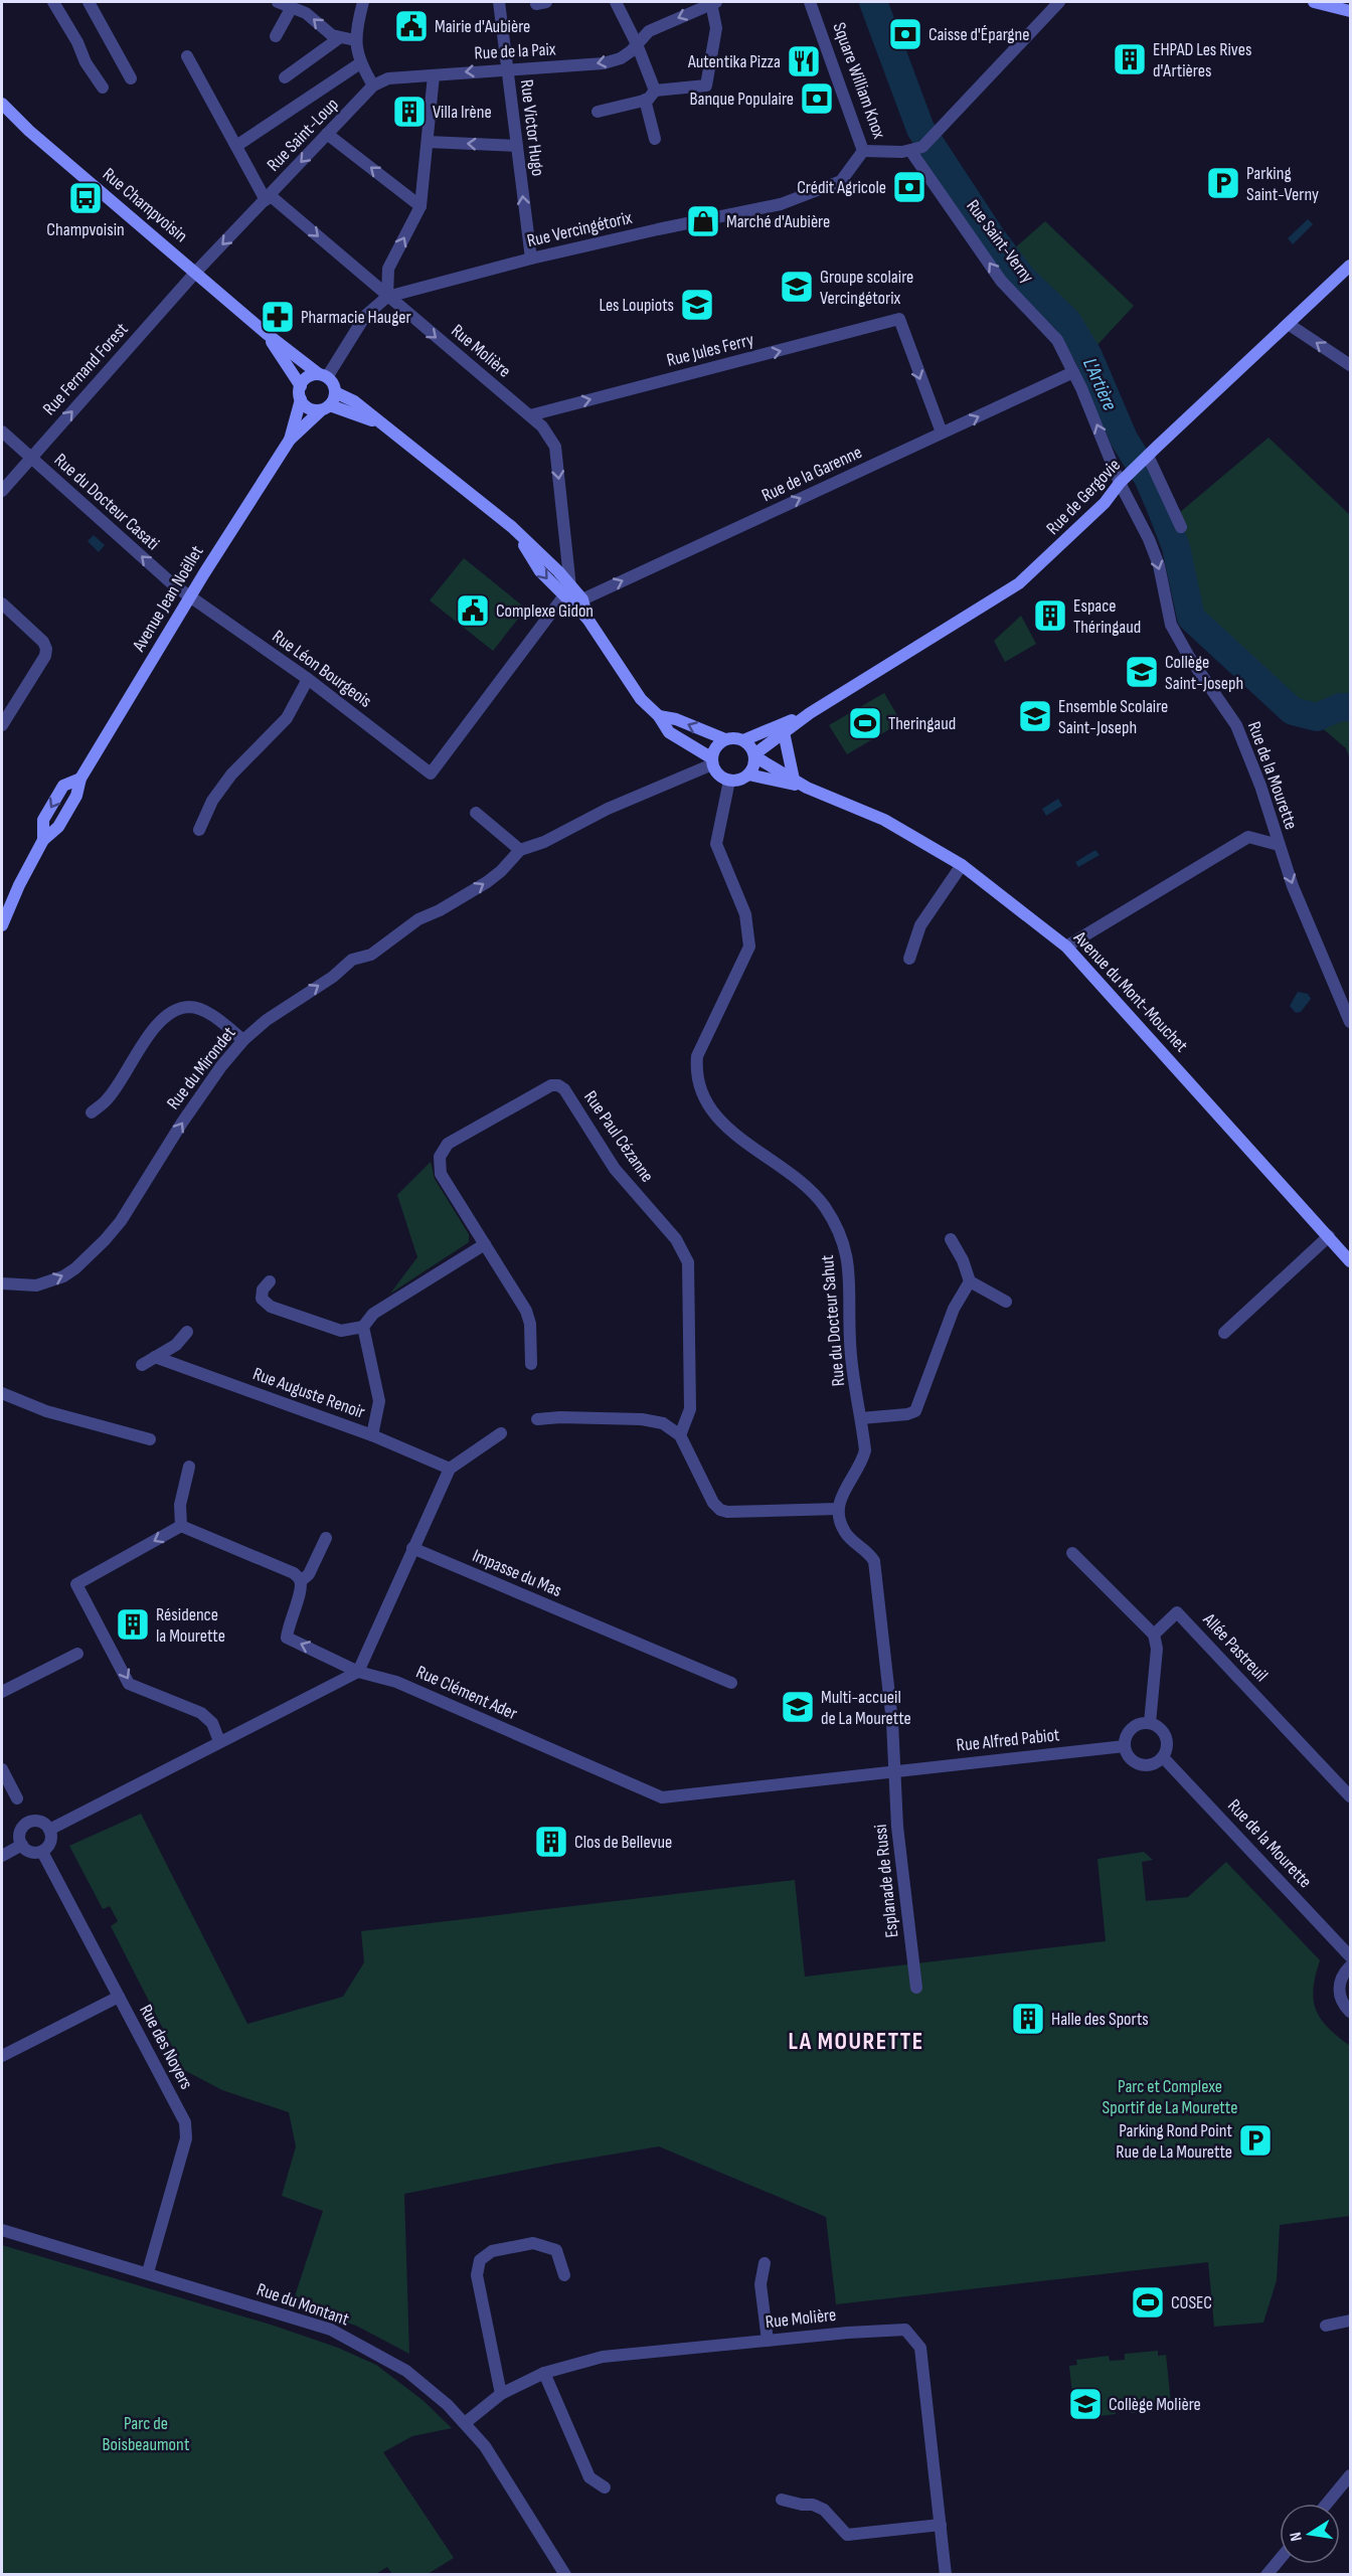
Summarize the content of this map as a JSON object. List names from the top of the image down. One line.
{"streets":{"main road":["Rue Champvoisin","Rue de Gergovie","Avenue Jean Noëllet","Avenue du Mont-Mouchet"],"street":["Rue de la Paix","Square William Knox","Rue Victor Hugo","Rue Saint-Loup","Rue Vercingétorix","Rue Saint-Verny","Rue Jules Ferry","Rue Molière","Rue Fernand Forest","Rue de la Garenne","Rue du Docteur Casati","Rue Léon Bourgeois","Rue de la Mourette","Rue du Mirondet","Rue Paul Cézanne","Rue du Docteur Sahut","Rue Auguste Renoir","Impasse du Mas","Allée Pastreuil","Rue Clément Ader","Rue Alfred Pabiot","Esplanade de Russi","Rue des Noyers","Rue du Montant"]},"crossings":[["Rue de la Paix","Rue Victor Hugo"],["Rue de la Paix","Rue Saint-Loup"],["Square William Knox","Rue Vercingétorix"],["Square William Knox","Rue Saint-Verny"],["Rue Victor Hugo","Rue Vercingétorix"],["Rue Saint-Loup","Rue Champvoisin"],["Rue Saint-Loup","Rue Molière"],["Rue Saint-Loup","Rue Fernand Forest"],["Rue Champvoisin","Rue Vercingétorix"],["Rue Champvoisin","Rue Fernand Forest"],["Rue Champvoisin","Avenue Jean Noëllet"],["Rue Vercingétorix","Rue Molière"],["Rue Vercingétorix","Avenue Jean Noëllet"],["Rue Saint-Verny","Rue de la Garenne"],["Rue Saint-Verny","Rue de Gergovie"],["Rue Saint-Verny","Rue de la Mourette"],["Rue Jules Ferry","Rue Molière"],["Rue Jules Ferry","Rue de la Garenne"],["Rue Molière","Rue Léon Bourgeois"],["Rue Molière","Rue du Montant"],["Rue Fernand Forest","Rue du Docteur Casati"],["Rue de Gergovie","Rue de la Mourette"],["Rue de Gergovie","Avenue du Mont-Mouchet"],["Rue de Gergovie","Rue du Mirondet"],["Rue de Gergovie","Rue du Docteur Sahut"],["Rue du Docteur Casati","Avenue Jean Noëllet"],["Rue du Docteur Casati","Rue Léon Bourgeois"],["Avenue Jean Noëllet","Rue Léon Bourgeois"],["Rue de la Mourette","Rue Alfred Pabiot"],["Avenue du Mont-Mouchet","Rue du Mirondet"],["Avenue du Mont-Mouchet","Rue du Docteur Sahut"],["Rue du Mirondet","Rue du Docteur Sahut"],["Rue du Docteur Sahut","Esplanade de Russi"],["Rue Clément Ader","Rue Alfred Pabiot"],["Rue Clément Ader","Esplanade de Russi"],["Rue Alfred Pabiot","Esplanade de Russi"],["Rue des Noyers","Rue du Montant"]],"one_way":["Rue Saint-Verny","Rue Jules Ferry","Rue Molière","Rue Fernand Forest","Rue de la Garenne","Rue du Docteur Casati","Rue de la Mourette","Rue du Mirondet"],"districts":["LA MOURETTE"],"water":["L'Artière"],"parks":["Parc et Complexe Sportif de La Mourette","Parc de Boisbeaumont"],"places":{"public building":["Mairie d'Aubière","Complexe Gidon"],"bank":["Caisse d'Épargne","Banque Populaire","Crédit Agricole"],"building":["EHPAD Les Rives d'Artières","Villa Irène","Espace Théringaud","Résidence la Mourette","Clos de Bellevue","Halle des Sports"],"restaurant":["Autentika Pizza"],"parking":["Parking Saint-Verny","Parking Rond Point Rue de La Mourette"],"bus stop":["Champvoisin"],"shop":["Marché d'Aubière"],"school or university":["Groupe scolaire Vercingétorix","Les Loupiots","Collège Saint-Joseph","Ensemble Scolaire Saint-Joseph","Multi-accueil de La Mourette","Collège Molière"],"pharmacy":["Pharmacie Hauger"],"sports":["Theringaud","COSEC"]},"north":"left"}
